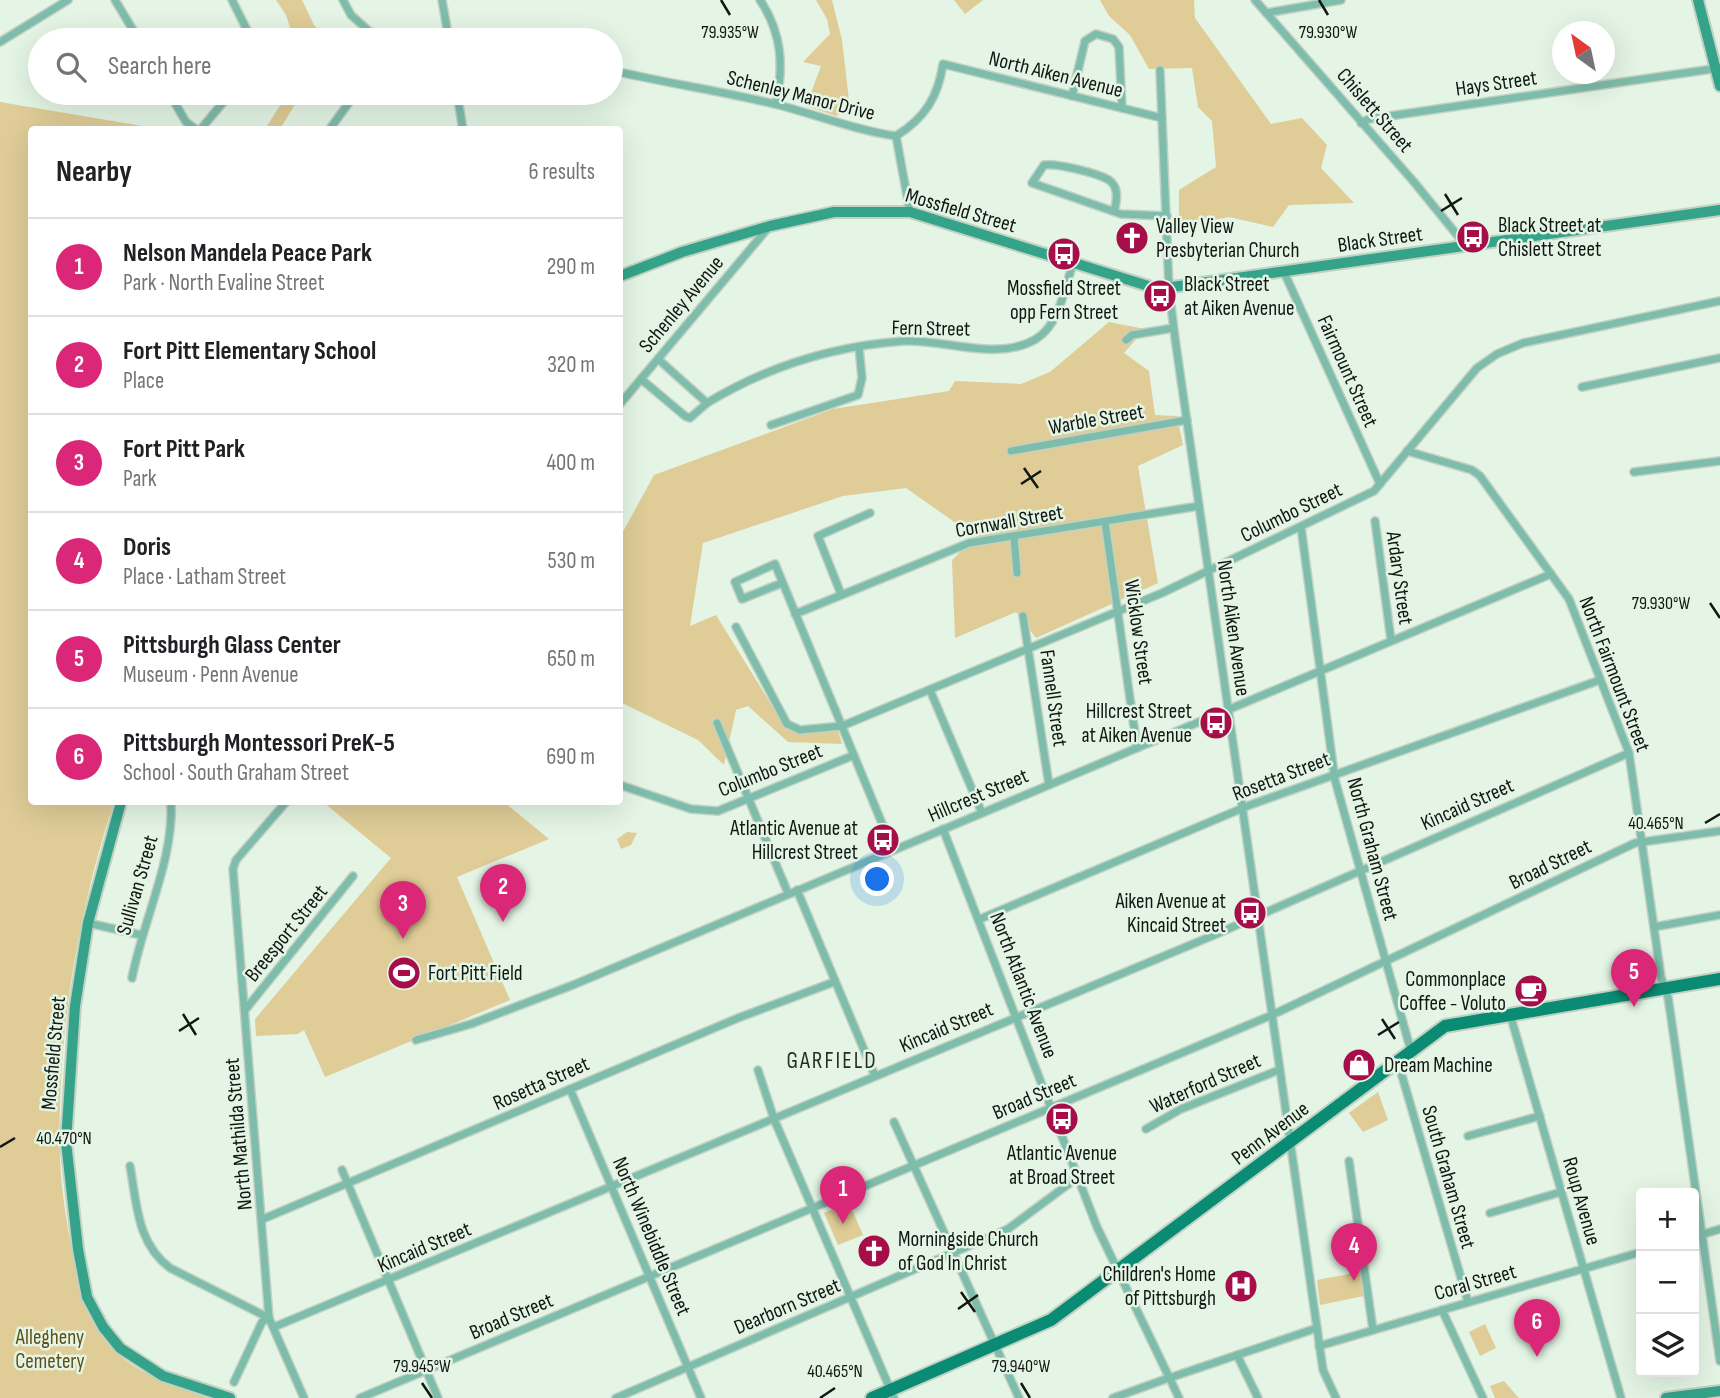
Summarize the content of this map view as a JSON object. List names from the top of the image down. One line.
{"streets":{"main road":["Penn Avenue"],"street":["North Aiken Avenue","Hays Street","Schenley Manor Drive","Chislett Street","Mossfield Street","Black Street","Schenley Avenue","Fern Street","Fairmount Street","Warble Street","Columbo Street","Cornwall Street","Ardary Street","Wicklow Street","North Fairmount Street","Fannell Street","Rosetta Street","Hillcrest Street","Kincaid Street","North Graham Street","Broad Street","Sullivan Street","Breesport Street","North Atlantic Avenue","Waterford Street","North Mathilda Street","South Graham Street","Roup Avenue","North Winebiddle Street","Coral Street","Dearborn Street"]},"crossings":[["North Aiken Avenue","Schenley Manor Drive"],["North Aiken Avenue","Mossfield Street"],["North Aiken Avenue","Black Street"],["North Aiken Avenue","Warble Street"],["North Aiken Avenue","Columbo Street"],["North Aiken Avenue","Cornwall Street"],["North Aiken Avenue","Rosetta Street"],["North Aiken Avenue","Hillcrest Street"],["North Aiken Avenue","Kincaid Street"],["North Aiken Avenue","Broad Street"],["North Aiken Avenue","Waterford Street"],["North Aiken Avenue","Penn Avenue"],["North Aiken Avenue","Coral Street"],["Hays Street","Chislett Street"],["Chislett Street","Black Street"],["Mossfield Street","Black Street"],["Mossfield Street","Schenley Avenue"],["Mossfield Street","Fern Street"],["Black Street","Fairmount Street"],["Schenley Avenue","Fern Street"],["Fairmount Street","Columbo Street"],["Columbo Street","Wicklow Street"],["Columbo Street","North Fairmount Street"],["Columbo Street","Fannell Street"],["Columbo Street","North Graham Street"],["Cornwall Street","Wicklow Street"],["Ardary Street","Hillcrest Street"],["Wicklow Street","Hillcrest Street"],["North Fairmount Street","Rosetta Street"],["North Fairmount Street","Hillcrest Street"],["North Fairmount Street","Kincaid Street"],["North Fairmount Street","Broad Street"],["North Fairmount Street","Penn Avenue"],["Fannell Street","Hillcrest Street"],["Rosetta Street","North Graham Street"],["Rosetta Street","North Atlantic Avenue"],["Rosetta Street","North Mathilda Street"],["Rosetta Street","North Winebiddle Street"],["Hillcrest Street","North Graham Street"],["Hillcrest Street","North Atlantic Avenue"],["Kincaid Street","North Graham Street"],["Kincaid Street","North Atlantic Avenue"],["Kincaid Street","North Mathilda Street"],["Kincaid Street","North Winebiddle Street"],["North Graham Street","Broad Street"],["North Graham Street","Penn Avenue"],["Broad Street","North Atlantic Avenue"],["Broad Street","North Winebiddle Street"],["Breesport Street","North Mathilda Street"],["North Atlantic Avenue","Penn Avenue"],["North Atlantic Avenue","Dearborn Street"],["Penn Avenue","South Graham Street"],["Penn Avenue","Roup Avenue"],["South Graham Street","Coral Street"],["Roup Avenue","Coral Street"],["North Winebiddle Street","Dearborn Street"]],"districts":["GARFIELD"],"parks":["Allegheny Cemetery"],"places":{"bus stop":["Black Street at Chislett Street","Mossfield Street opp Fern Street","Black Street at Aiken Avenue","Hillcrest Street at Aiken Avenue","Atlantic Avenue at Hillcrest Street","Aiken Avenue at Kincaid Street","Atlantic Avenue at Broad Street"],"church":["Valley View Presbyterian Church","Morningside Church of God In Christ"],"sports":["Fort Pitt Field"],"cafe":["Commonplace Coffee - Voluto"],"shop":["Dream Machine"],"hospital":["Children's Home of Pittsburgh"]},"north":"top left","page":{"search":"Search here","heading":["Nearby","6 results"],"list":[{"mark":"1","name":"Nelson Mandela Peace Park","note":"Park · North Evaline Street","value":"290 m"},{"mark":"2","name":"Fort Pitt Elementary School","note":"Place","value":"320 m"},{"mark":"3","name":"Fort Pitt Park","note":"Park","value":"400 m"},{"mark":"4","name":"Doris","note":"Place · Latham Street","value":"530 m"},{"mark":"5","name":"Pittsburgh Glass Center","note":"Museum · Penn Avenue","value":"650 m"},{"mark":"6","name":"Pittsburgh Montessori PreK-5","note":"School · South Graham Street","value":"690 m"}],"pins":["2","3","5","1","4","6"],"map_buttons":["+","−"]},"coordinates":["79.935°W","79.930°W","40.465°N","40.470°N","79.945°W","79.940°W"]}
